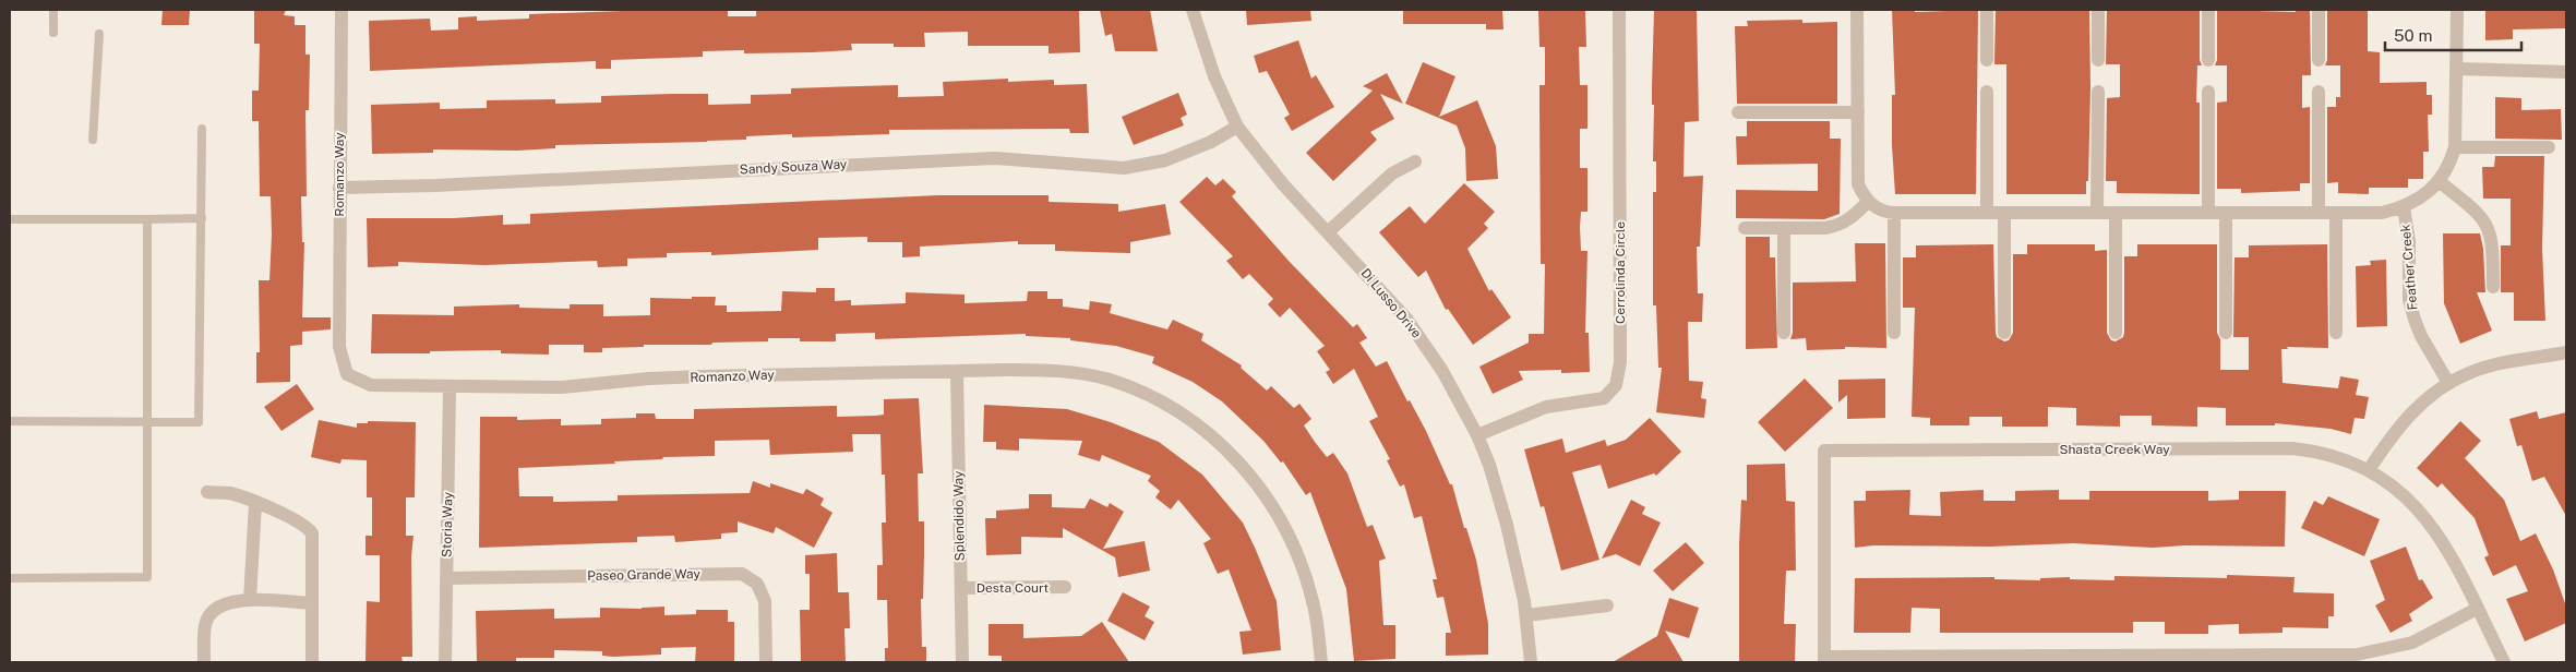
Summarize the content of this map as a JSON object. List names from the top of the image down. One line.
{"streets":{"street":["Sandy Souza Way","Romanzo Way","Feather Creek","Cerrolinda Circle","Di Lusso Drive","Shasta Creek Way","Splendido Way","Storia Way","Paseo Grande Way","Desta Court"]},"crossings":[["Sandy Souza Way","Romanzo Way"],["Sandy Souza Way","Di Lusso Drive"],["Romanzo Way","Splendido Way"],["Romanzo Way","Storia Way"],["Cerrolinda Circle","Di Lusso Drive"],["Splendido Way","Desta Court"],["Storia Way","Paseo Grande Way"]],"scale_bar":"50 m"}
